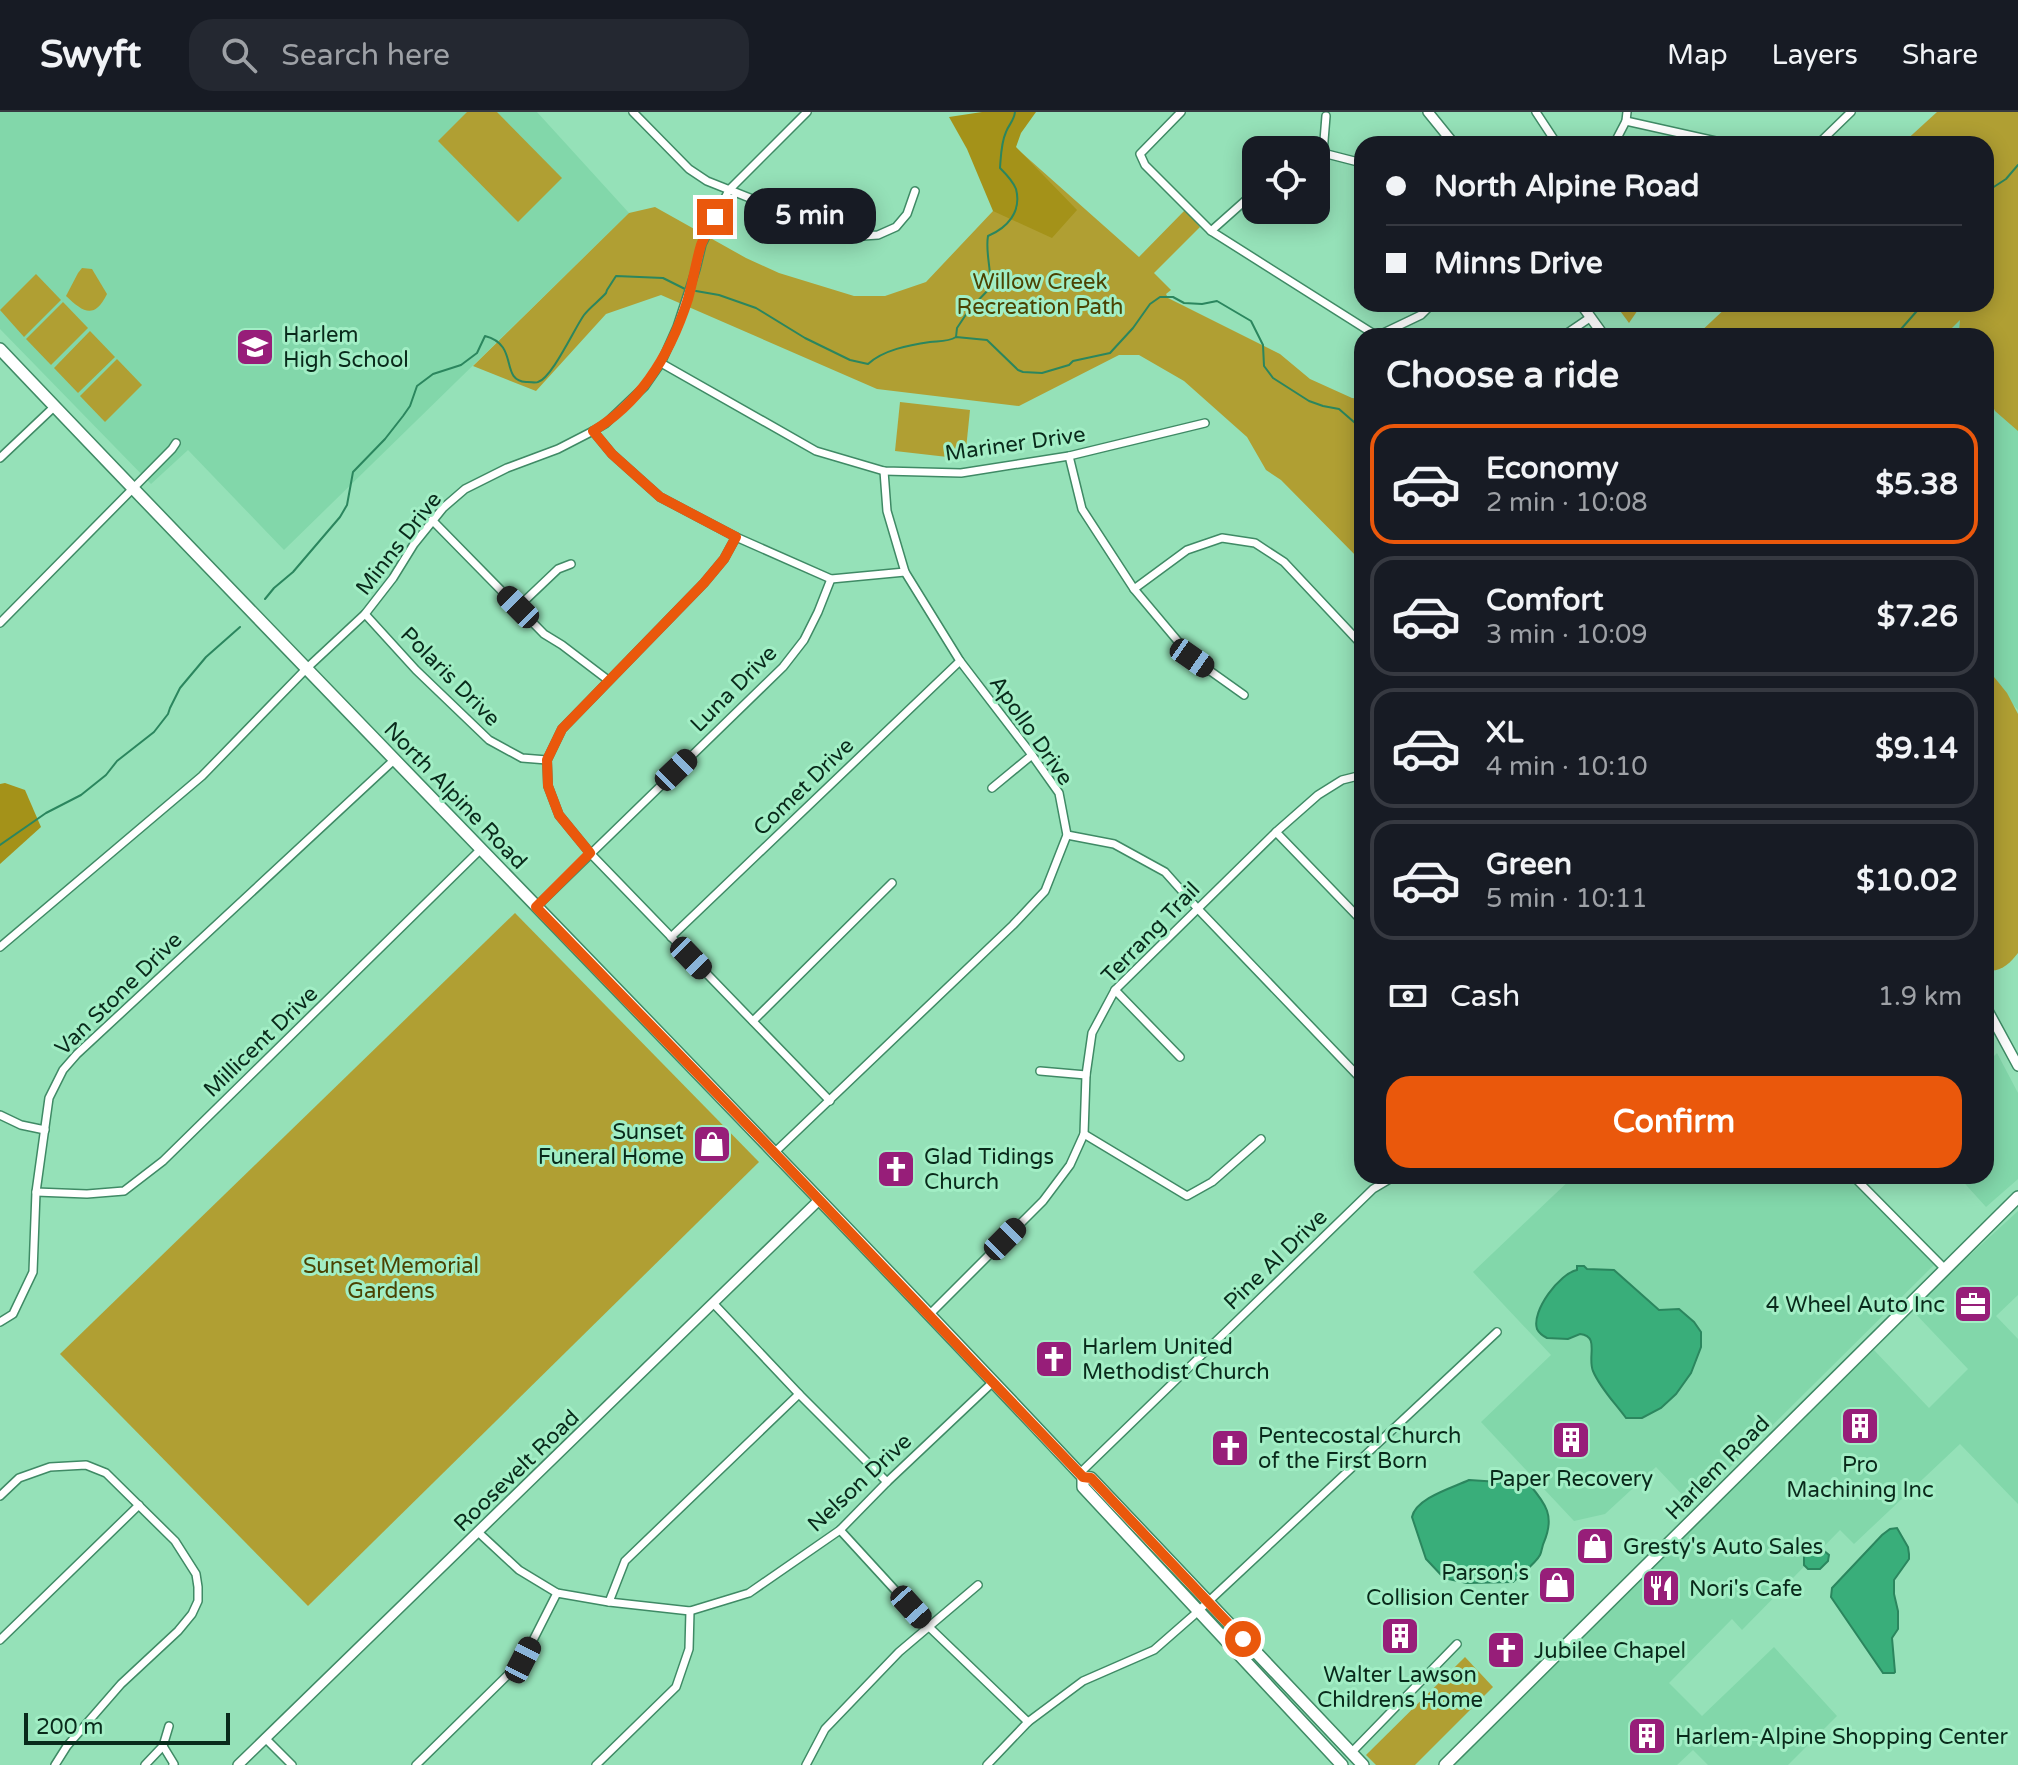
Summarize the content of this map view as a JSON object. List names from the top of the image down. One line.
{"streets":{"main road":["North Alpine Road","Harlem Road"],"street":["Mariner Drive","Minns Drive","Polaris Drive","Luna Drive","Apollo Drive","Comet Drive","Terrang Trail","Van Stone Drive","Millicent Drive","Pine Al Drive","Roosevelt Road","Nelson Drive"]},"crossings":[["Mariner Drive","Minns Drive"],["Mariner Drive","Apollo Drive"],["Minns Drive","Polaris Drive"],["Minns Drive","North Alpine Road"],["Luna Drive","North Alpine Road"],["Apollo Drive","Comet Drive"],["North Alpine Road","Terrang Trail"],["North Alpine Road","Van Stone Drive"],["North Alpine Road","Millicent Drive"],["North Alpine Road","Pine Al Drive"],["North Alpine Road","Roosevelt Road"],["North Alpine Road","Nelson Drive"],["Van Stone Drive","Millicent Drive"],["Roosevelt Road","Nelson Drive"]],"parks":["Willow Creek Recreation Path","Sunset Memorial Gardens"],"places":{"school or university":["Harlem High School"],"shop":["Sunset Funeral Home","Gresty's Auto Sales","Parson's Collision Center"],"church":["Glad Tidings Church","Harlem United Methodist Church","Pentecostal Church of the First Born","Jubilee Chapel"],"office":["4 Wheel Auto Inc"],"building":["Pro Machining Inc","Paper Recovery","Walter Lawson Childrens Home","Harlem-Alpine Shopping Center"],"restaurant":["Nori's Cafe"]},"scale_bar":"200 m","page":{"header":"Swyft","search":"Search here","nav":["Map","Layers","Share"],"banner":["North Alpine Road","Minns Drive"],"bubble":"5 min","heading":"Choose a ride","list":[{"name":"Economy","note":"2 min · 10:08","value":"$5.38"},{"name":"Comfort","note":"3 min · 10:09","value":"$7.26"},{"name":"XL","note":"4 min · 10:10","value":"$9.14"},{"name":"Green","note":"5 min · 10:11","value":"$10.02"}],"pay":["Cash","1.9 km"],"buttons":"Confirm","scale":"200 m"}}
